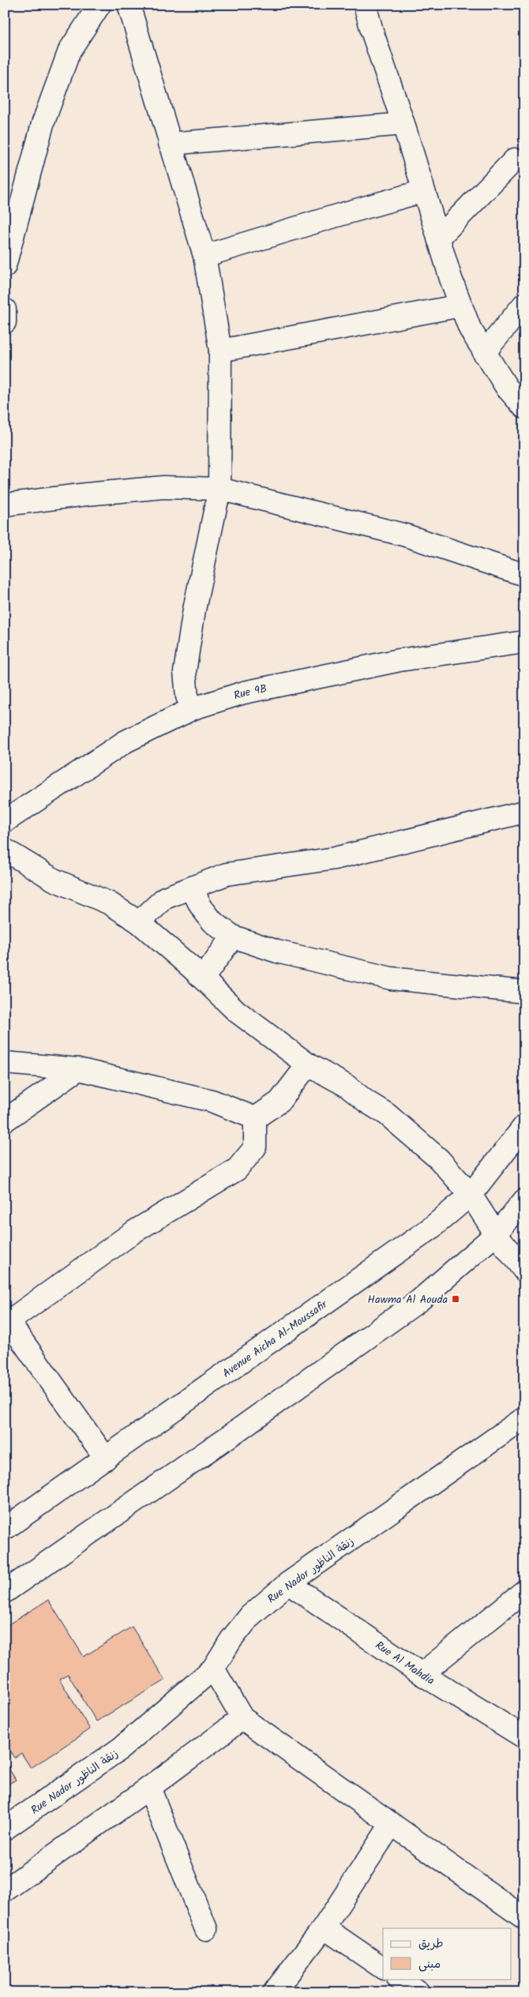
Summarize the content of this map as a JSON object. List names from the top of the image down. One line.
{"streets":{"street":["Rue 9B","Avenue Aicha Al-Moussafir","Rue Nador زنقة الناظور","Rue Al Mahdia"]},"crossings":[["Rue Nador زنقة الناظور","Rue Al Mahdia"]],"places":{"transit":["Hawma Al Aouda"]},"legend":["طريق","مبنى"]}
